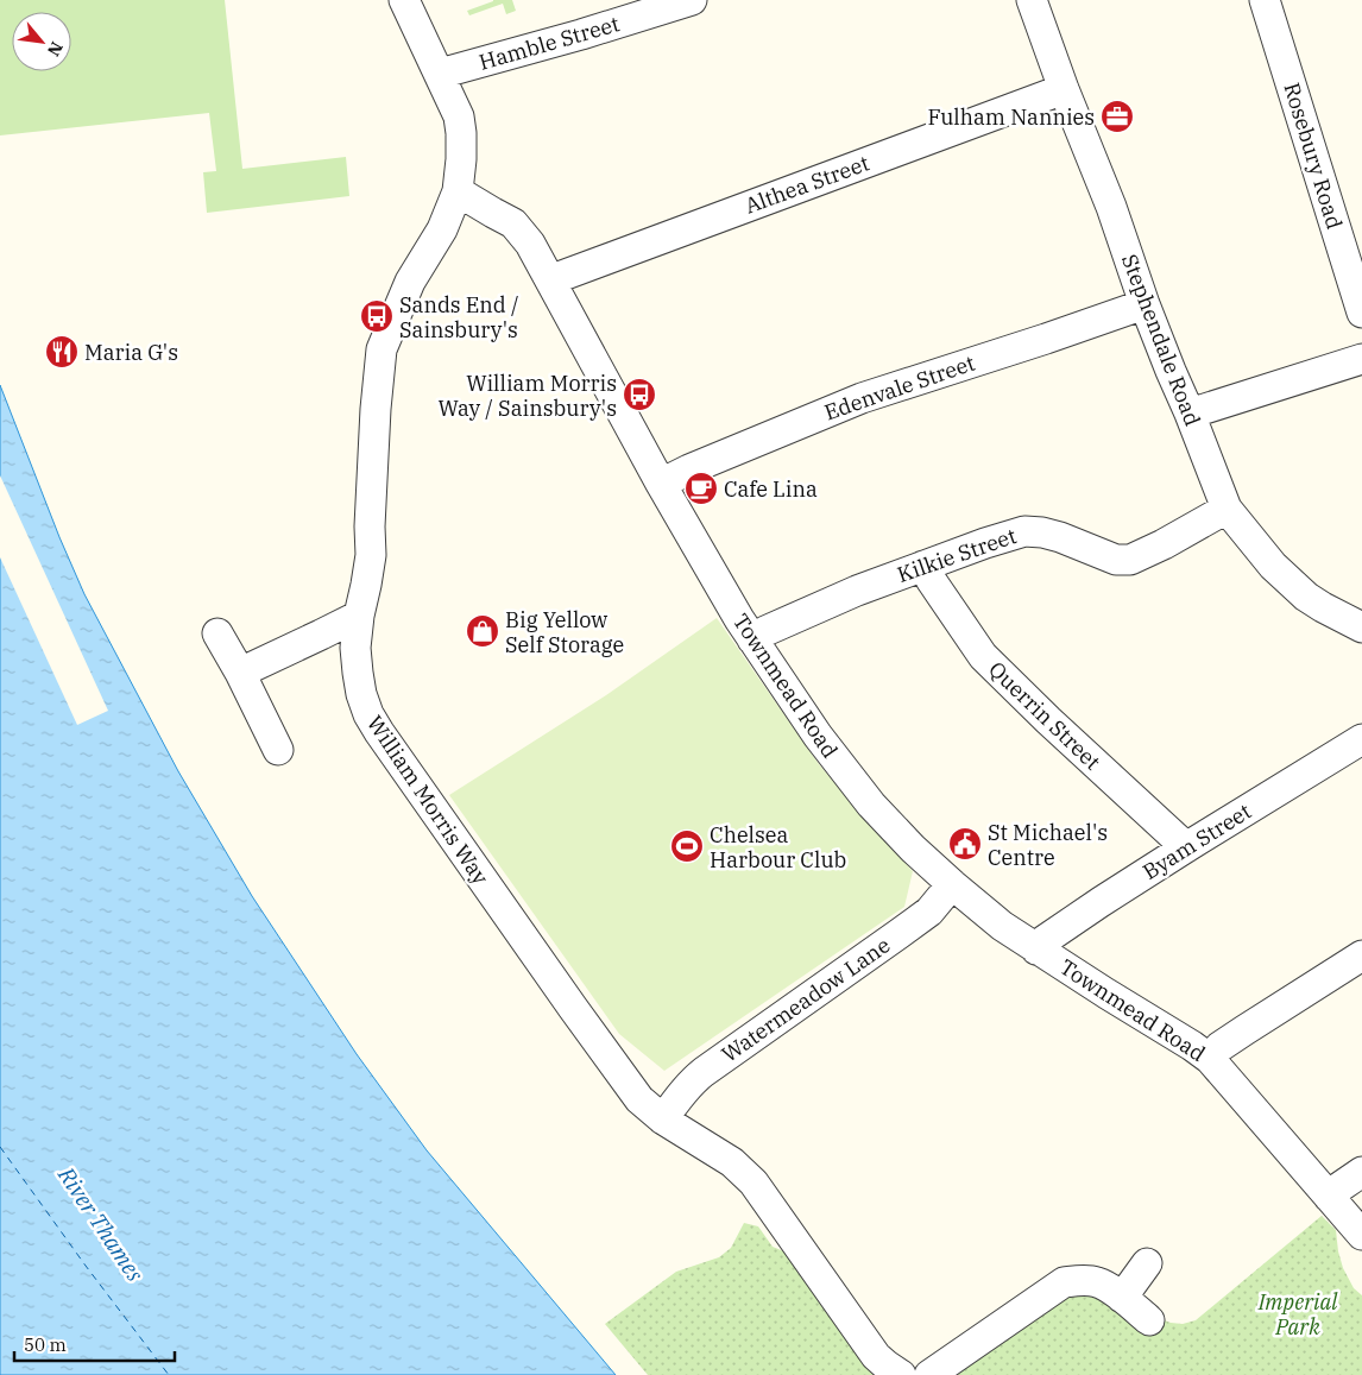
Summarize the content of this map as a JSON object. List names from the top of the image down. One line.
{"streets":{"street":["Hamble Street","Rosebury Road","Althea Street","Stephendale Road","Edenvale Street","Kilkie Street","Townmead Road","Querrin Street","William Morris Way","Byam Street","Watermeadow Lane"]},"crossings":[["Althea Street","Stephendale Road"],["Althea Street","Townmead Road"],["Stephendale Road","Edenvale Street"],["Stephendale Road","Kilkie Street"],["Edenvale Street","Townmead Road"],["Kilkie Street","Townmead Road"],["Kilkie Street","Querrin Street"],["Townmead Road","William Morris Way"],["Townmead Road","Byam Street"],["Townmead Road","Watermeadow Lane"],["Querrin Street","Byam Street"],["William Morris Way","Watermeadow Lane"]],"water":["River Thames"],"parks":["Imperial Park"],"places":{"office":["Fulham Nannies"],"bus stop":["Sands End / Sainsbury's","William Morris Way / Sainsbury's"],"restaurant":["Maria G's"],"cafe":["Cafe Lina"],"shop":["Big Yellow Self Storage"],"public building":["St Michael's Centre"],"sports":["Chelsea Harbour Club"]},"scale_bar":"50 m","north":"bottom right"}
